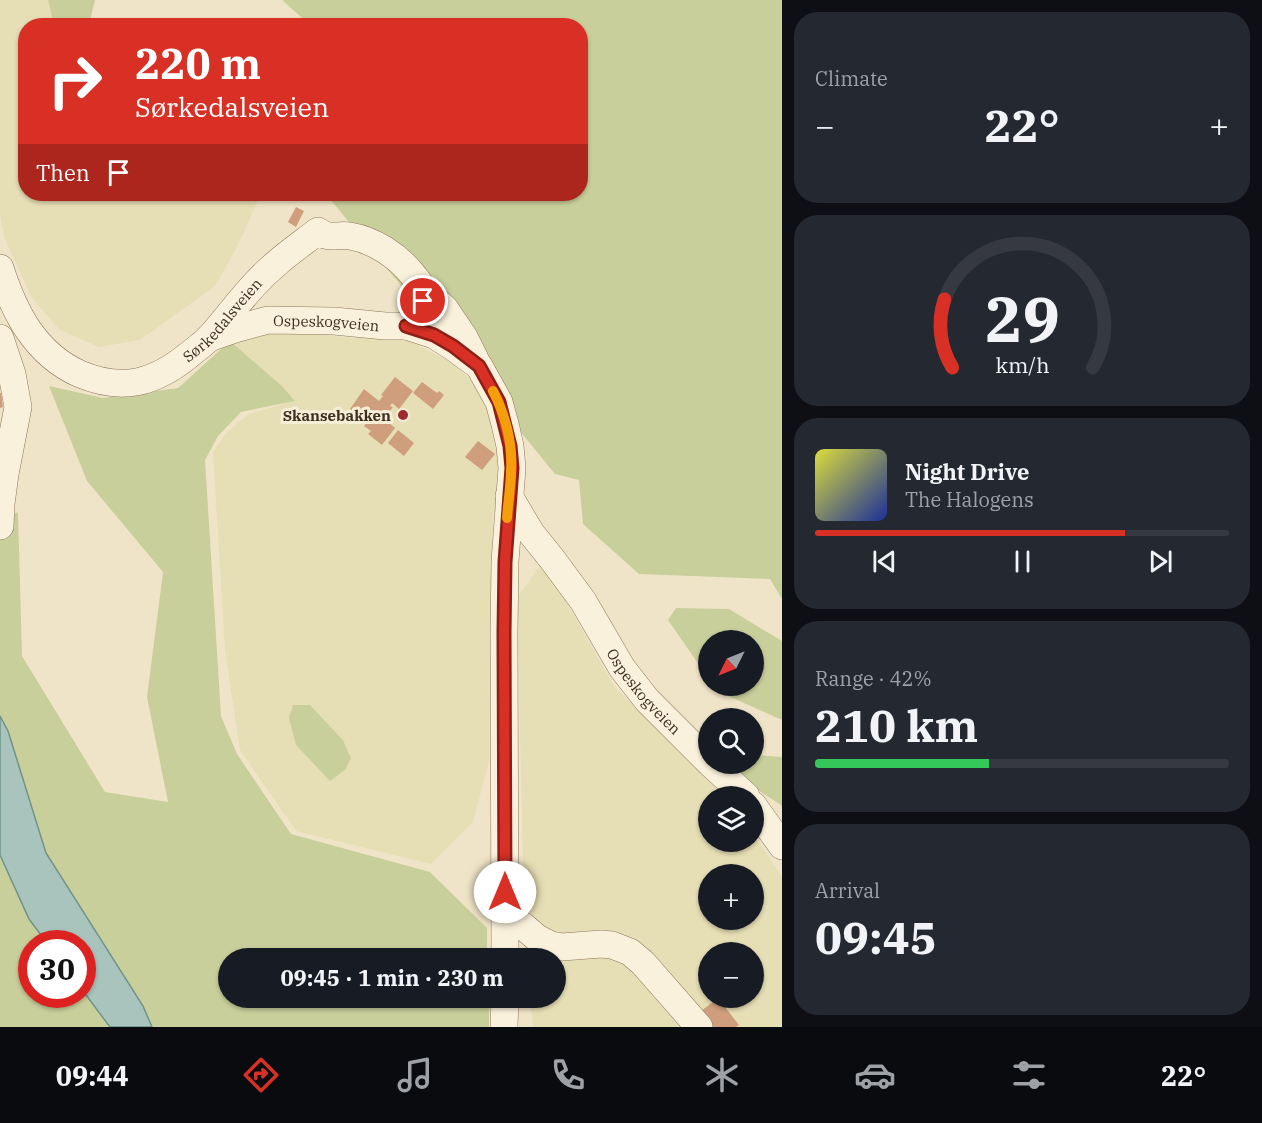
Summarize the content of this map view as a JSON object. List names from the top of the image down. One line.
{"streets":{"street":["Sørkedalsveien","Ospeskogveien"]},"crossings":[["Sørkedalsveien","Ospeskogveien"]],"places":["Skansebakken"],"north":"bottom left","page":{"tile":["Climate",["Range · 42%","210 km"],["Arrival","09:45"]],"turn":["220 m","Sørkedalsveien"],"heat":["−","22°","+"],"then":"Then","song":["Night Drive","The Halogens"],"map_buttons":["+","−"],"limit":"30","trip":"09:45 · 1 min · 230 m","tabs":["09:44","22°"],"gauge":["29","km/h"]}}
